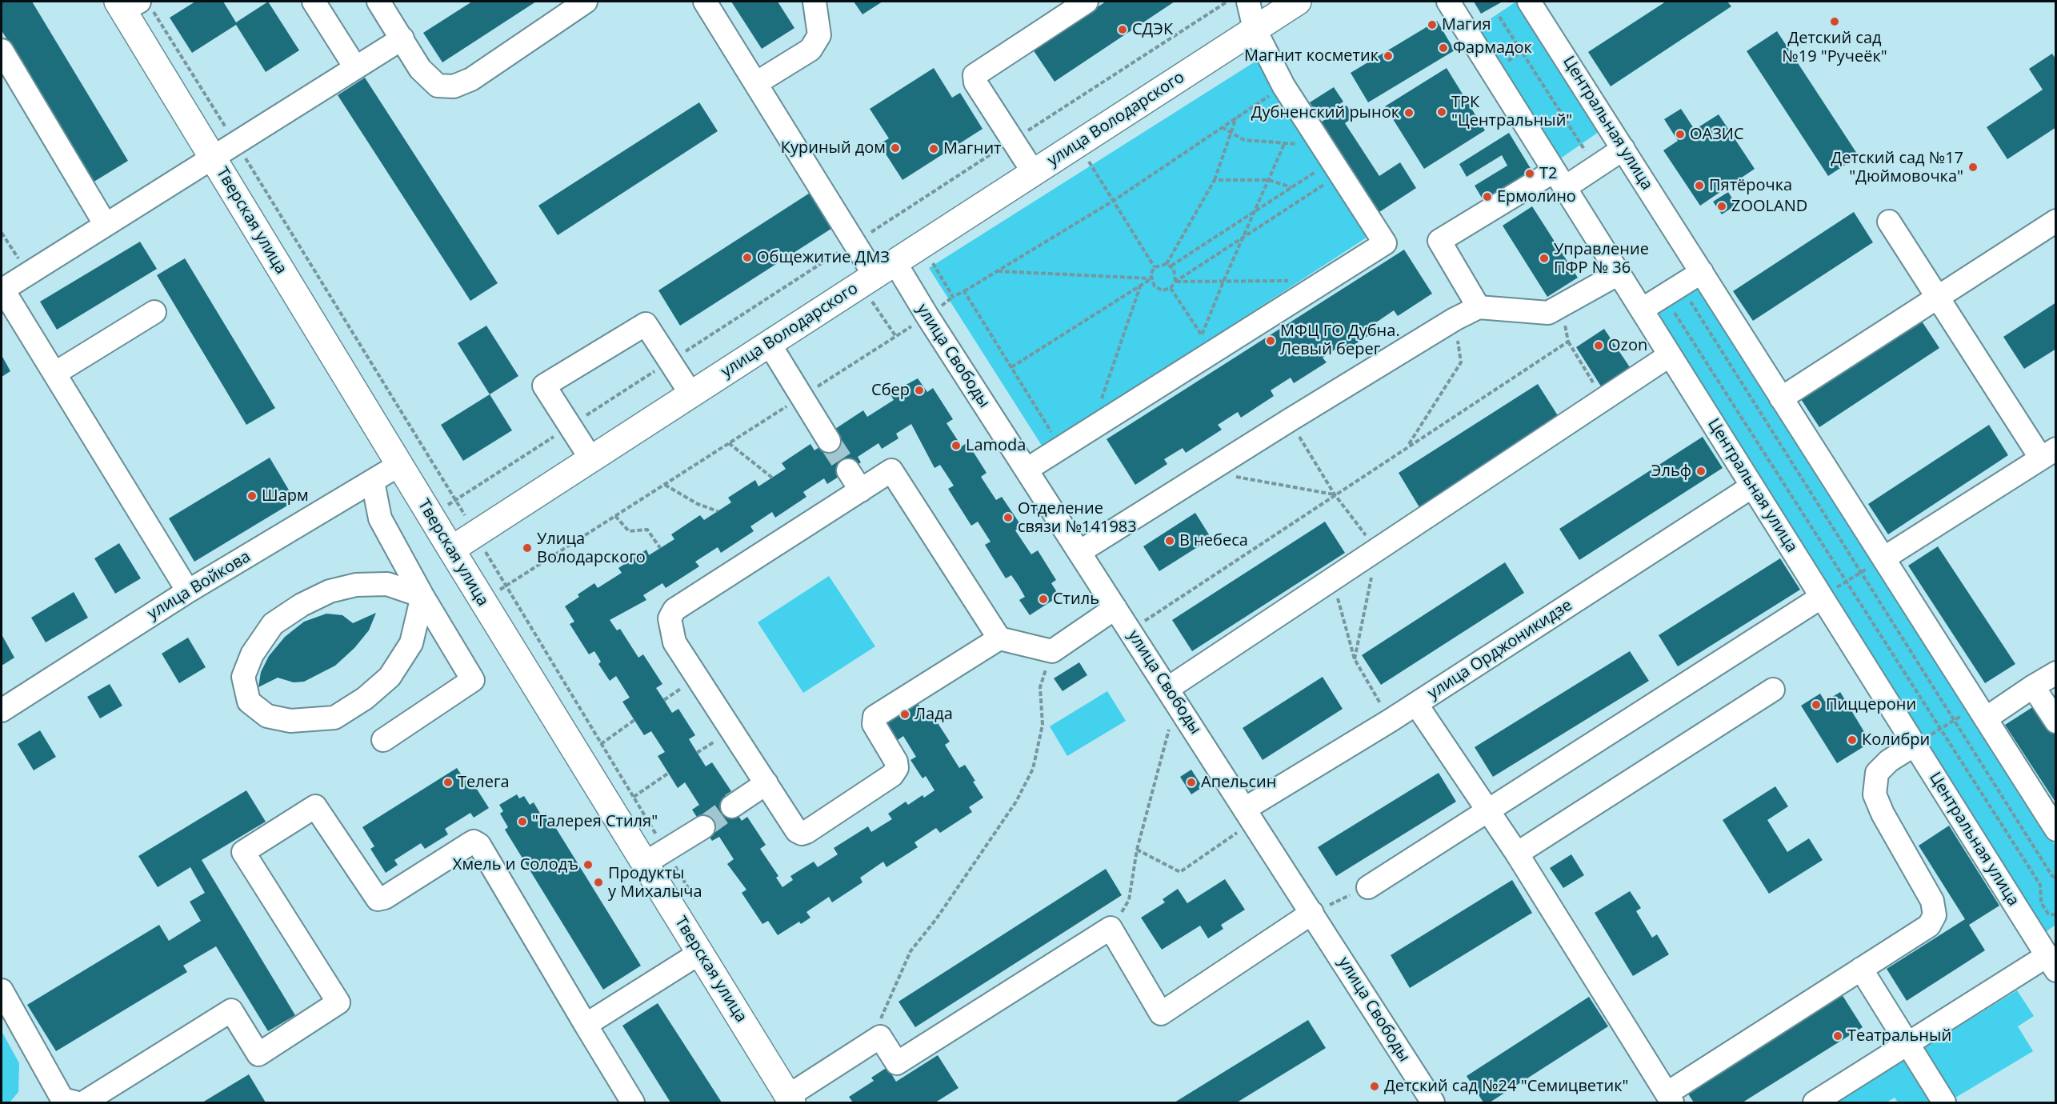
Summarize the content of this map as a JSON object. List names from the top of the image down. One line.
{"streets":{"main road":["улица Володарского","Тверская улица"],"street":["Центральная улица","улица Свободы","улица Войкова","улица Орджоникидзе"]},"crossings":[["улица Володарского","Тверская улица"],["улица Володарского","улица Свободы"],["Центральная улица","улица Орджоникидзе"],["Тверская улица","улица Войкова"],["улица Свободы","улица Орджоникидзе"]],"places":["Детский сад №19 \"Ручеёк\"","Магия","СДЭК","Фармадок","Магнит косметик","ТРК \"Центральный\"","Дубненский рынок","ОАЗИС","Куриный дом","Магнит","Детский сад №17 \"Дюймовочка\"","T2","Пятёрочка","Ермолино","ZOOLAND","Общежитие ДМЗ","Управление ПФР № 36","МФЦ ГО Дубна. Левый берег","Ozon","Сбер","Lamoda","Эльф","Шарм","Отделение связи №141983","В небеса","Улица Володарского","Стиль","Пиццерони","Лада","Колибри","Телега","Апельсин","\"Галерея Стиля\"","Хмель и Солодъ","Продукты у Михалыча","Театральный","Детский сад №24 \"Семицветик\""]}
